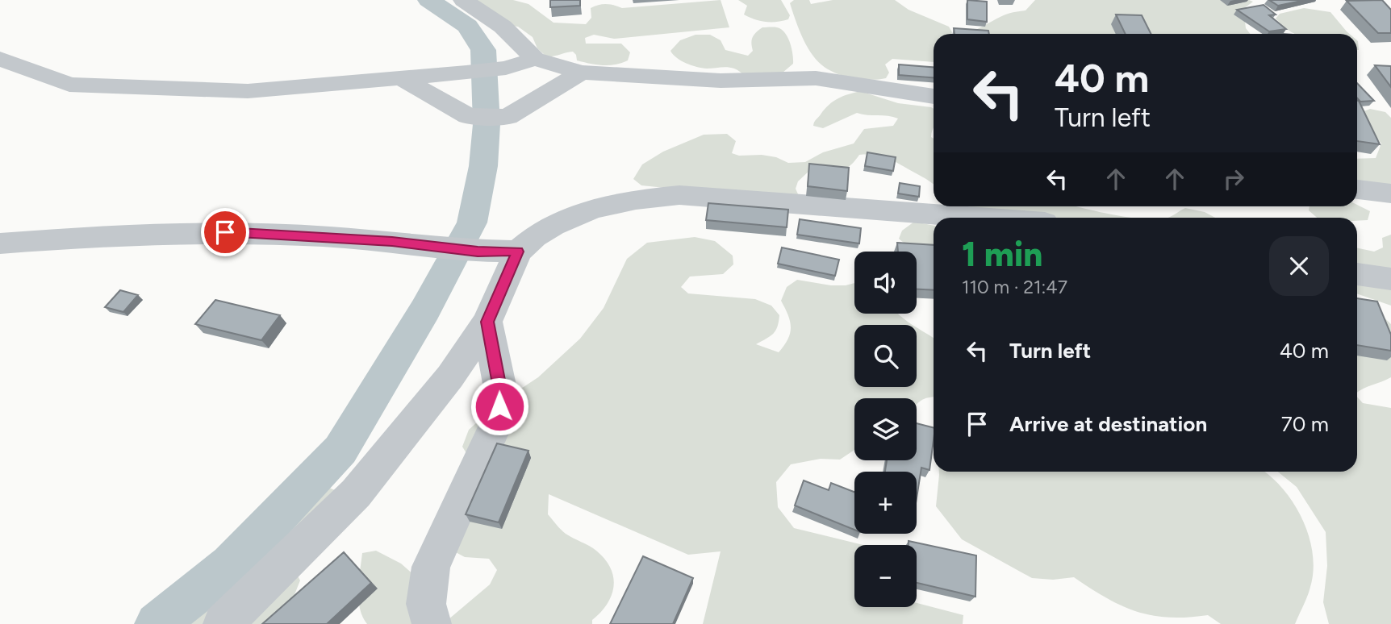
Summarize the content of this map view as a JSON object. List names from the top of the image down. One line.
{"page":{"turn":["40 m","Turn left"],"heading":["1 min","110 m · 21:47"],"map_buttons":["+","−"],"list":[{"name":"Turn left","value":"40 m"},{"name":"Arrive at destination","value":"70 m"}]}}
